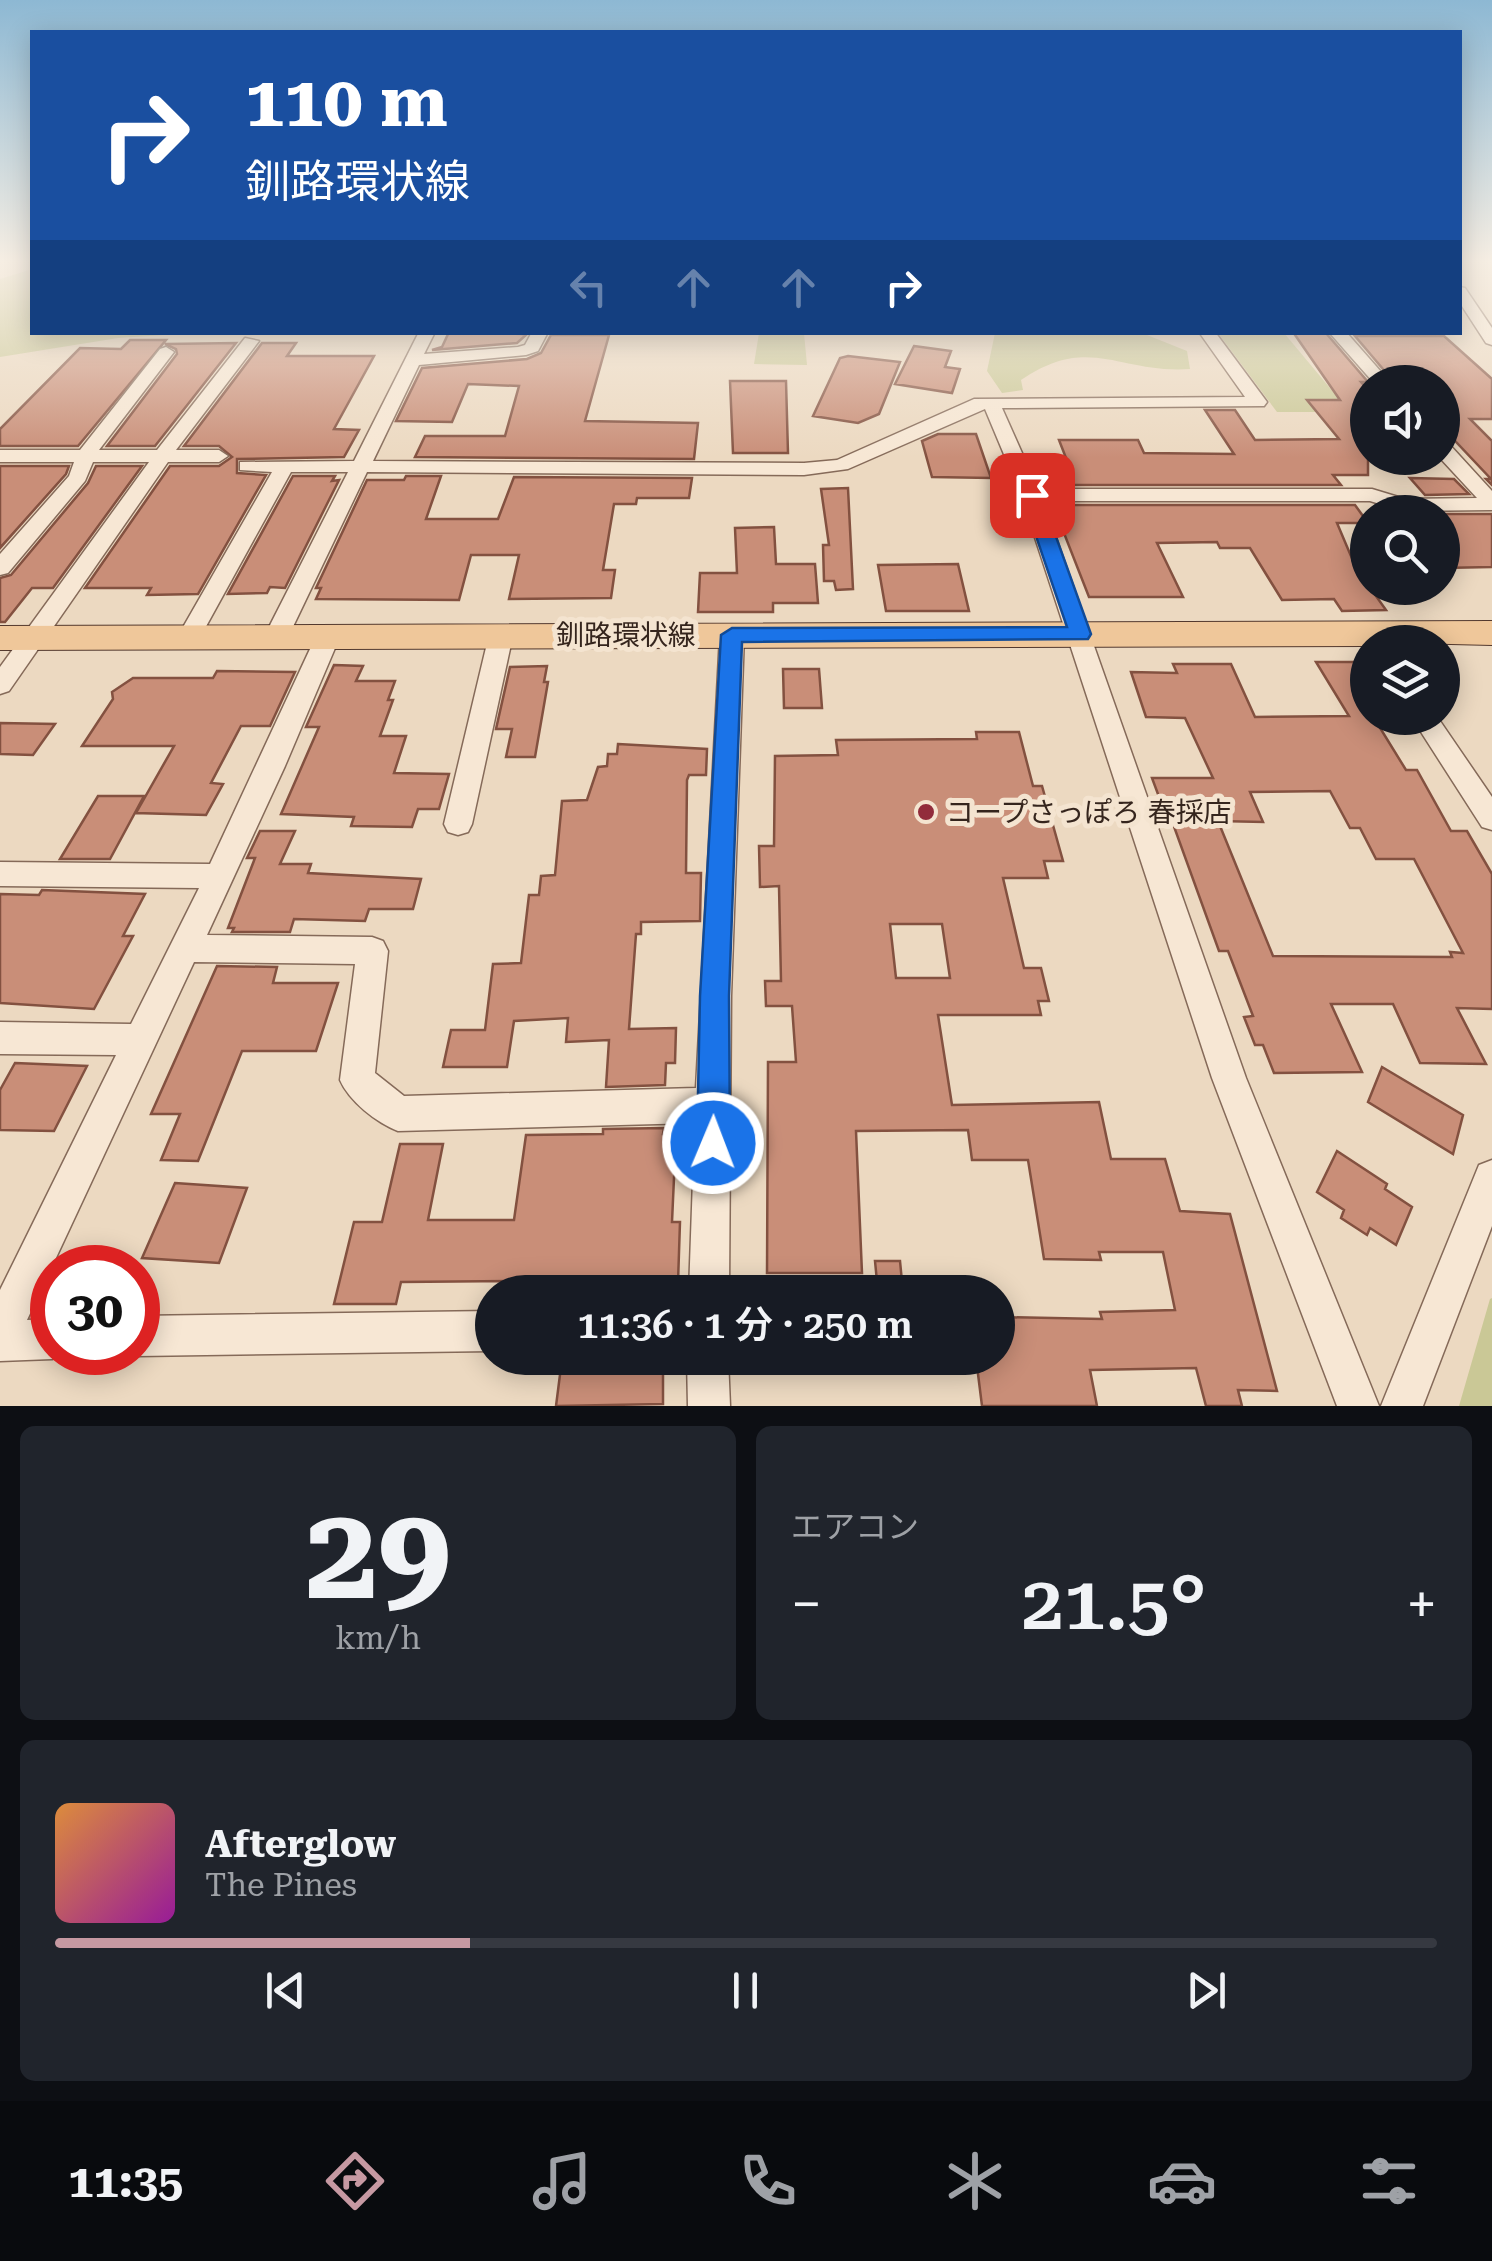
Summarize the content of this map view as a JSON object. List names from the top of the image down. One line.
{"streets":{"main road":["釧路環状線"]},"places":["コープさっぽろ 春採店"],"page":{"turn":["110 m","釧路環状線"],"limit":"30","trip":"11:36 · 1 分 · 250 m","tile":[["29","km/h"],"エアコン"],"heat":["−","21.5°","+"],"song":["Afterglow","The Pines"],"tabs":"11:35"}}
